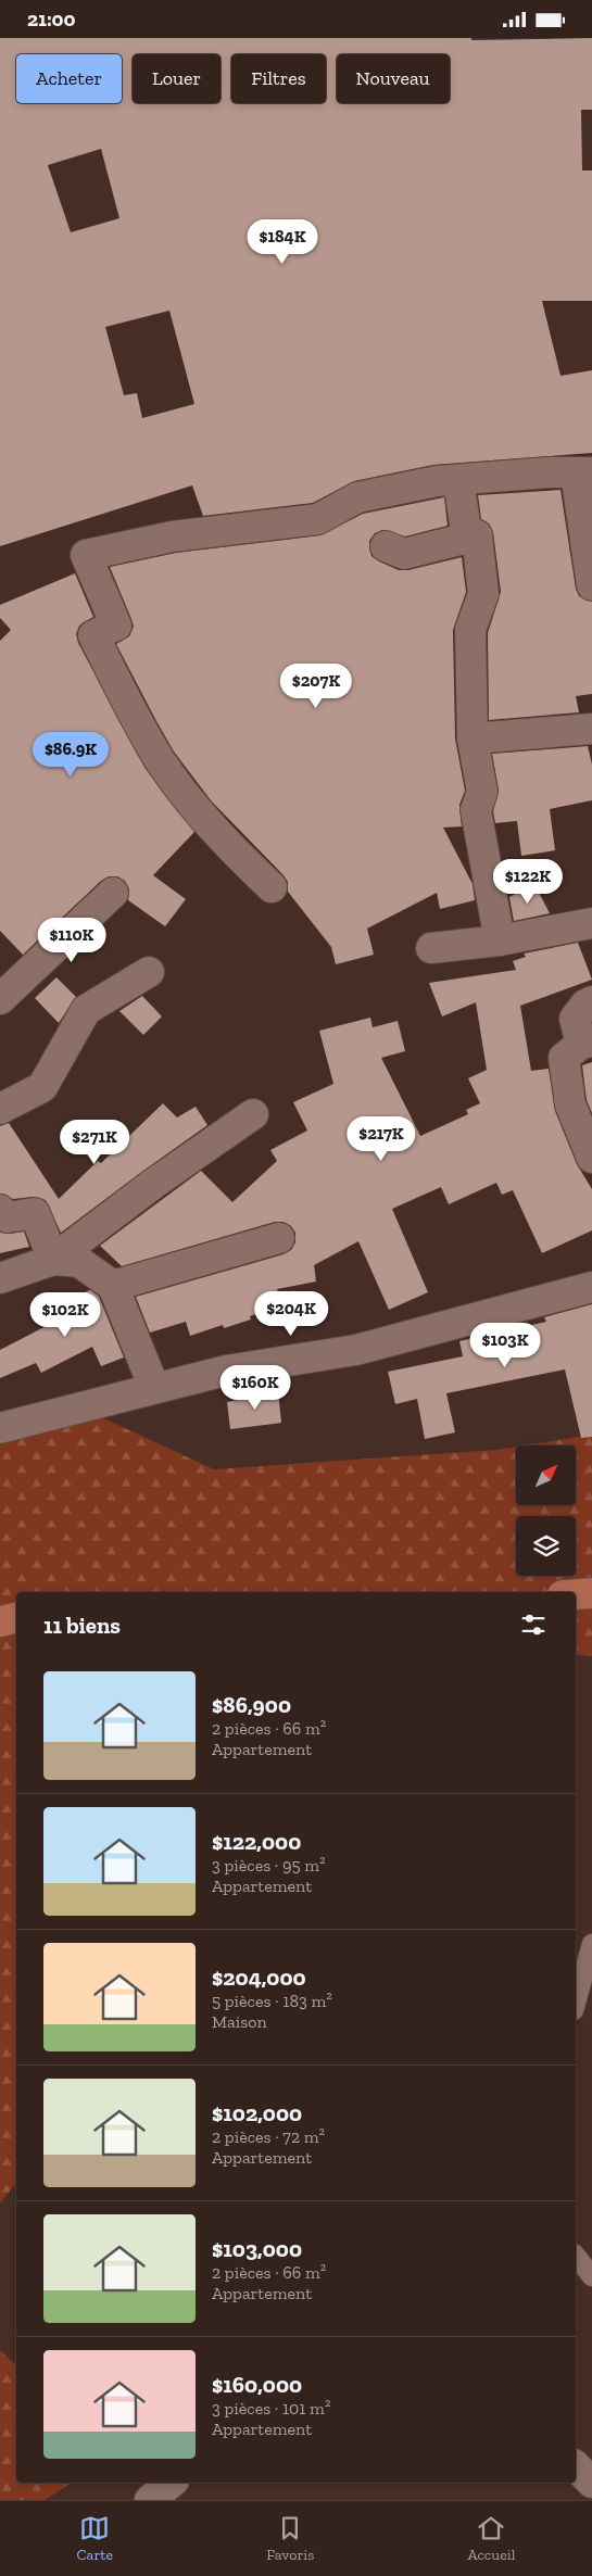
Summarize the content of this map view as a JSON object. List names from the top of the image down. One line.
{"north":"top right","page":{"status":"21:00","chip":["Acheter","Louer","Filtres","Nouveau"],"price":["$184K","$207K","$86.9K","$122K","$110K","$217K","$271K","$204K","$102K","$103K","$160K"],"heading":"11 biens","list":[{"name":"$86,900","note":"2 pièces · 66 m² · Appartement"},{"name":"$122,000","note":"3 pièces · 95 m² · Appartement"},{"name":"$204,000","note":"5 pièces · 183 m² · Maison"},{"name":"$102,000","note":"2 pièces · 72 m² · Appartement"},{"name":"$103,000","note":"2 pièces · 66 m² · Appartement"},{"name":"$160,000","note":"3 pièces · 101 m² · Appartement"}],"tabs":["Carte","Favoris","Accueil"]}}
